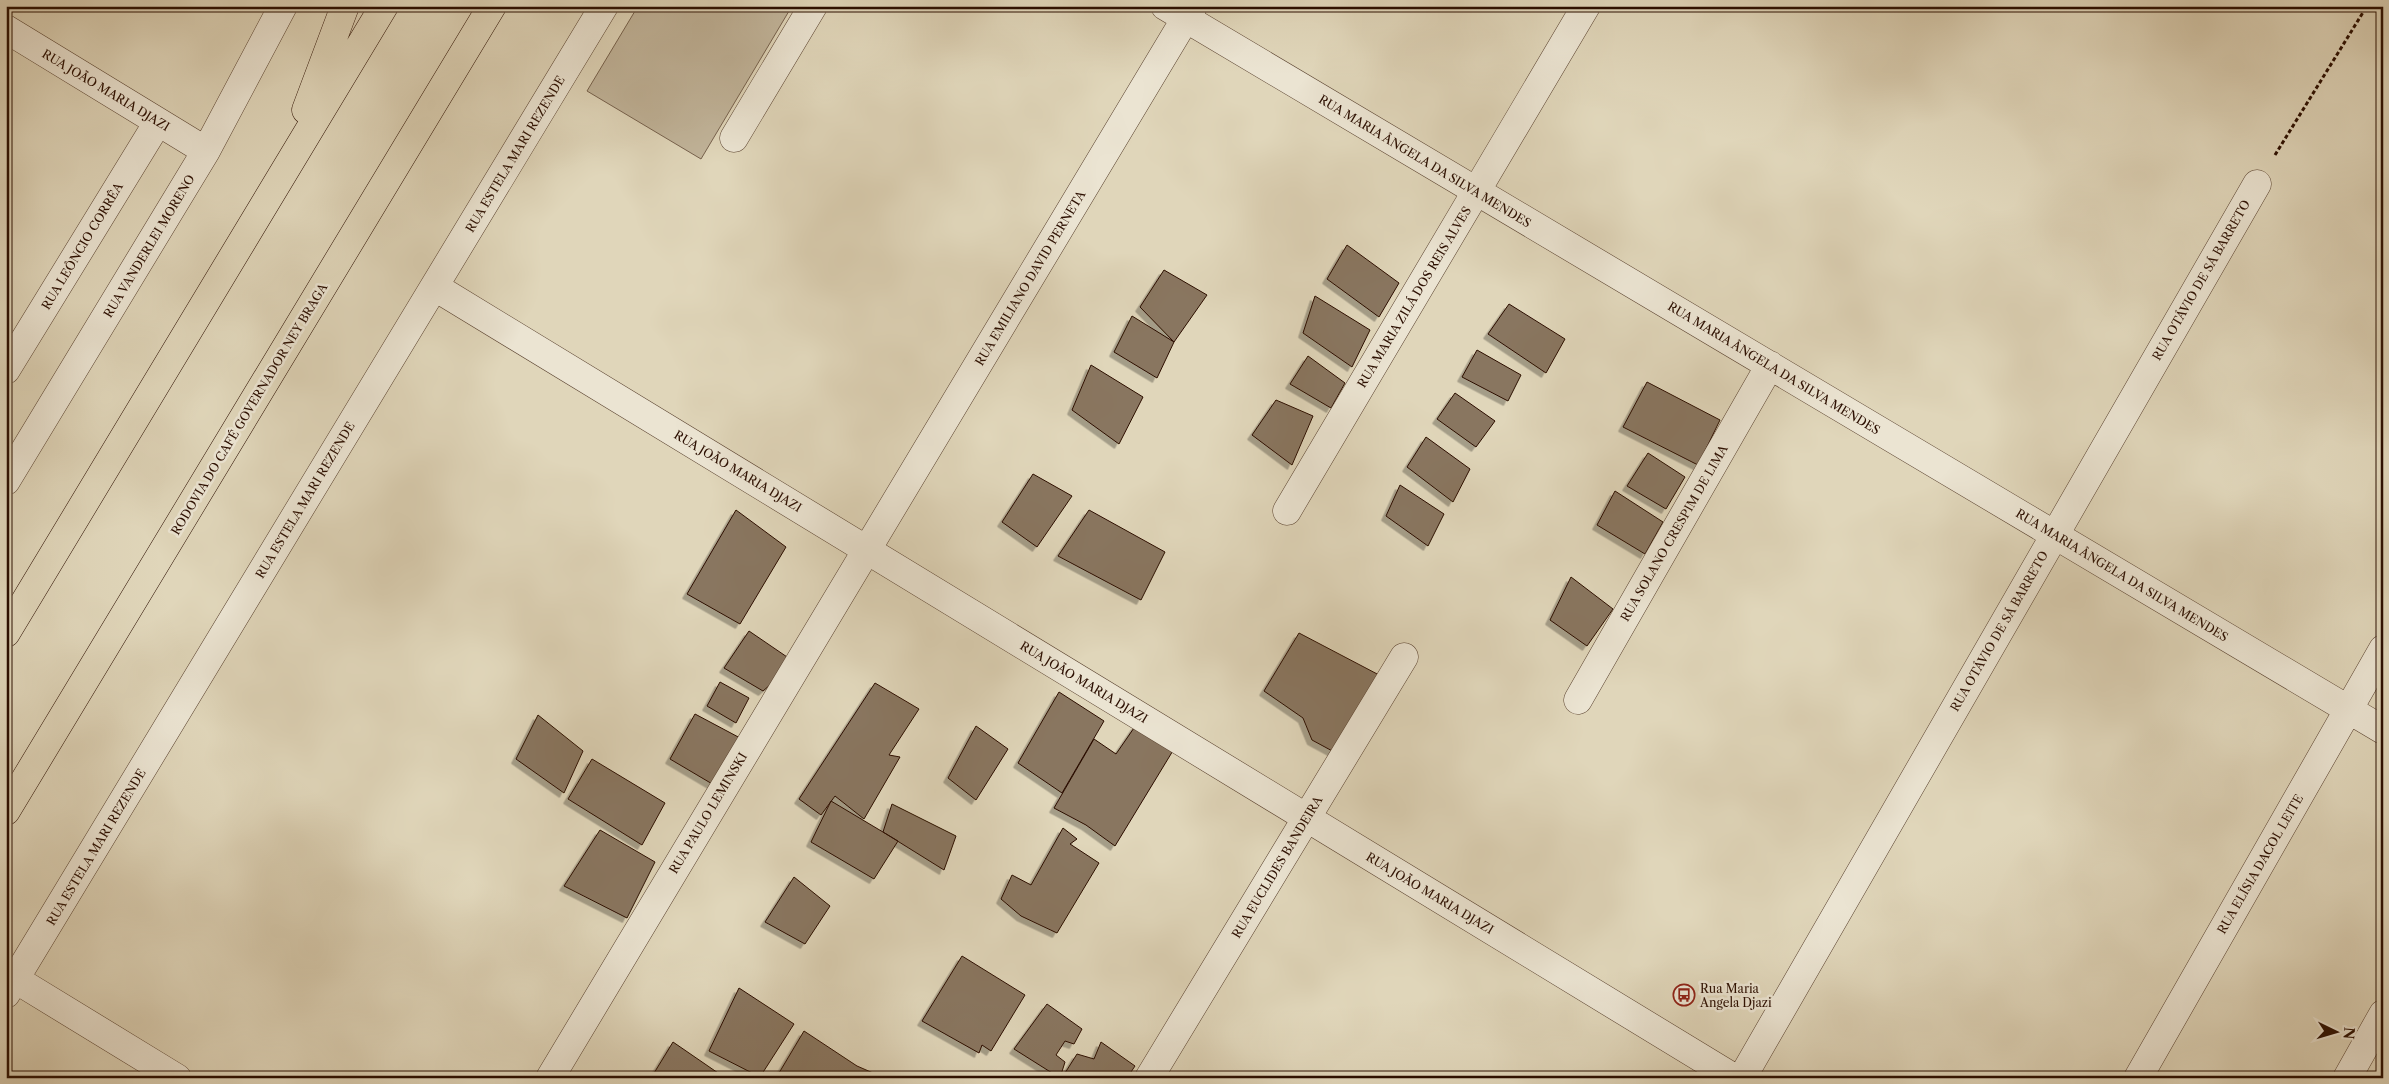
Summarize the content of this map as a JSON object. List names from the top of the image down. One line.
{"streets":{"highway":["RODOVIA DO CAFÉ GOVERNADOR NEY BRAGA"],"street":["RUA JOÃO MARIA DJAZI","RUA ESTELA MARI REZENDE","RUA MARIA ÂNGELA DA SILVA MENDES","RUA LEÔNCIO CORRÊA","RUA VANDERLEI MORENO","RUA EMILIANO DAVID PERNETA","RUA OTÁVIO DE SÁ BARRETO","RUA MARIA ZILÁ DOS REIS ALVES","RUA SOLANO CRESPIM DE LIMA","RUA PAULO LEMINSKI","RUA ELÍSIA DACOL LEITE","RUA EUCLIDES BANDEIRA"]},"crossings":[["RUA JOÃO MARIA DJAZI","RUA ESTELA MARI REZENDE"],["RUA JOÃO MARIA DJAZI","RUA LEÔNCIO CORRÊA"],["RUA JOÃO MARIA DJAZI","RUA VANDERLEI MORENO"],["RUA JOÃO MARIA DJAZI","RUA EMILIANO DAVID PERNETA"],["RUA JOÃO MARIA DJAZI","RUA PAULO LEMINSKI"],["RUA JOÃO MARIA DJAZI","RUA EUCLIDES BANDEIRA"],["RUA MARIA ÂNGELA DA SILVA MENDES","RUA EMILIANO DAVID PERNETA"],["RUA MARIA ÂNGELA DA SILVA MENDES","RUA OTÁVIO DE SÁ BARRETO"],["RUA MARIA ÂNGELA DA SILVA MENDES","RUA MARIA ZILÁ DOS REIS ALVES"],["RUA MARIA ÂNGELA DA SILVA MENDES","RUA SOLANO CRESPIM DE LIMA"],["RUA MARIA ÂNGELA DA SILVA MENDES","RUA ELÍSIA DACOL LEITE"],["RUA EMILIANO DAVID PERNETA","RUA PAULO LEMINSKI"]],"places":{"bus stop":["Rua Maria Angela Djazi"]},"north":"right"}
